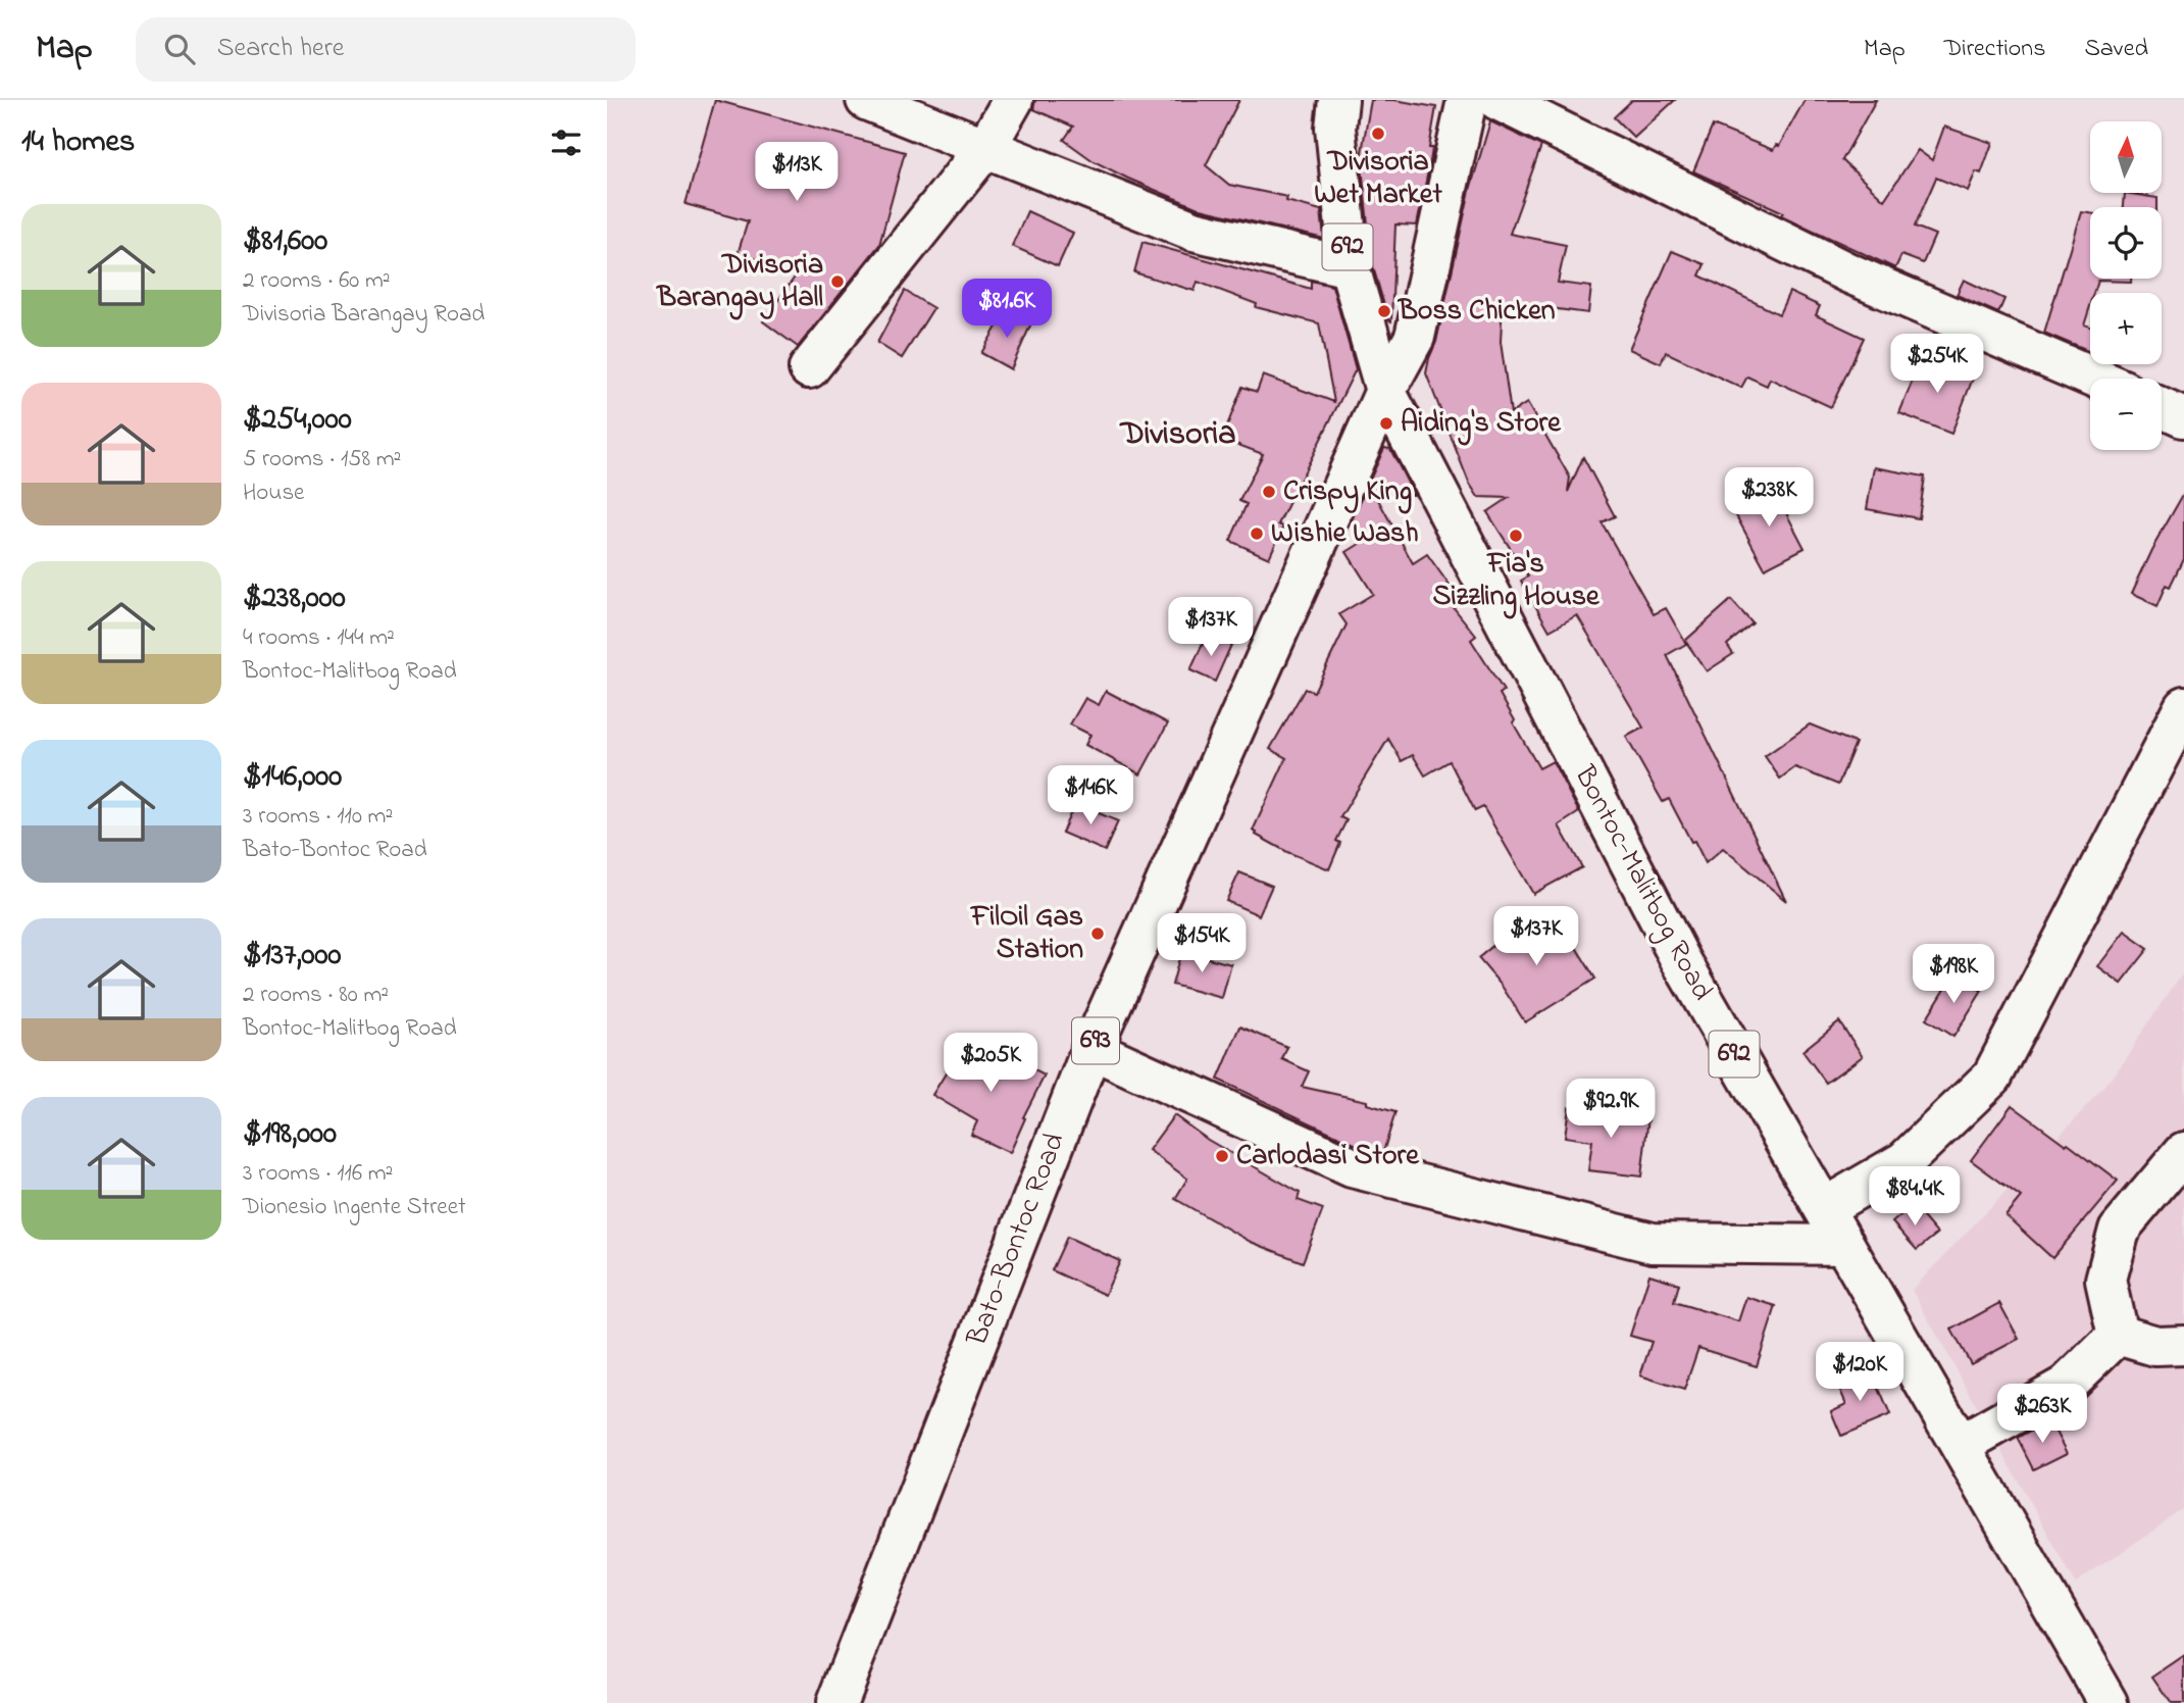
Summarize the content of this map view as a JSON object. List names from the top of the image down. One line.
{"streets":{"street":["692","Bontoc-Malitbog Road","693","Bato-Bontoc Road"]},"crossings":[["692","Bontoc-Malitbog Road"],["692","Bato-Bontoc Road"],["Bontoc-Malitbog Road","Bato-Bontoc Road"]],"districts":["Divisoria"],"places":["Divisoria Wet Market","Divisoria Barangay Hall","Boss Chicken","Aiding's Store","Crispy King","Wishie Wash","Fia's Sizzling House","FilOil Gas Station","Carlodasi Store"],"north":"top","page":{"header":"Map","search":"Search here","nav":["Map","Directions","Saved"],"heading":"14 homes","map_buttons":["+","−"],"price":["$113K","$81.6K","$254K","$238K","$137K","$146K","$137K","$154K","$198K","$205K","$92.9K","$84.4K","$120K","$263K"],"list":[{"name":"$81,600","note":"2 rooms · 60 m² · Divisoria Barangay Road"},{"name":"$254,000","note":"5 rooms · 158 m² · House"},{"name":"$238,000","note":"4 rooms · 144 m² · Bontoc-Malitbog Road"},{"name":"$146,000","note":"3 rooms · 110 m² · Bato-Bontoc Road"},{"name":"$137,000","note":"2 rooms · 80 m² · Bontoc-Malitbog Road"},{"name":"$198,000","note":"3 rooms · 116 m² · Dionesio Ingente Street"}]}}
